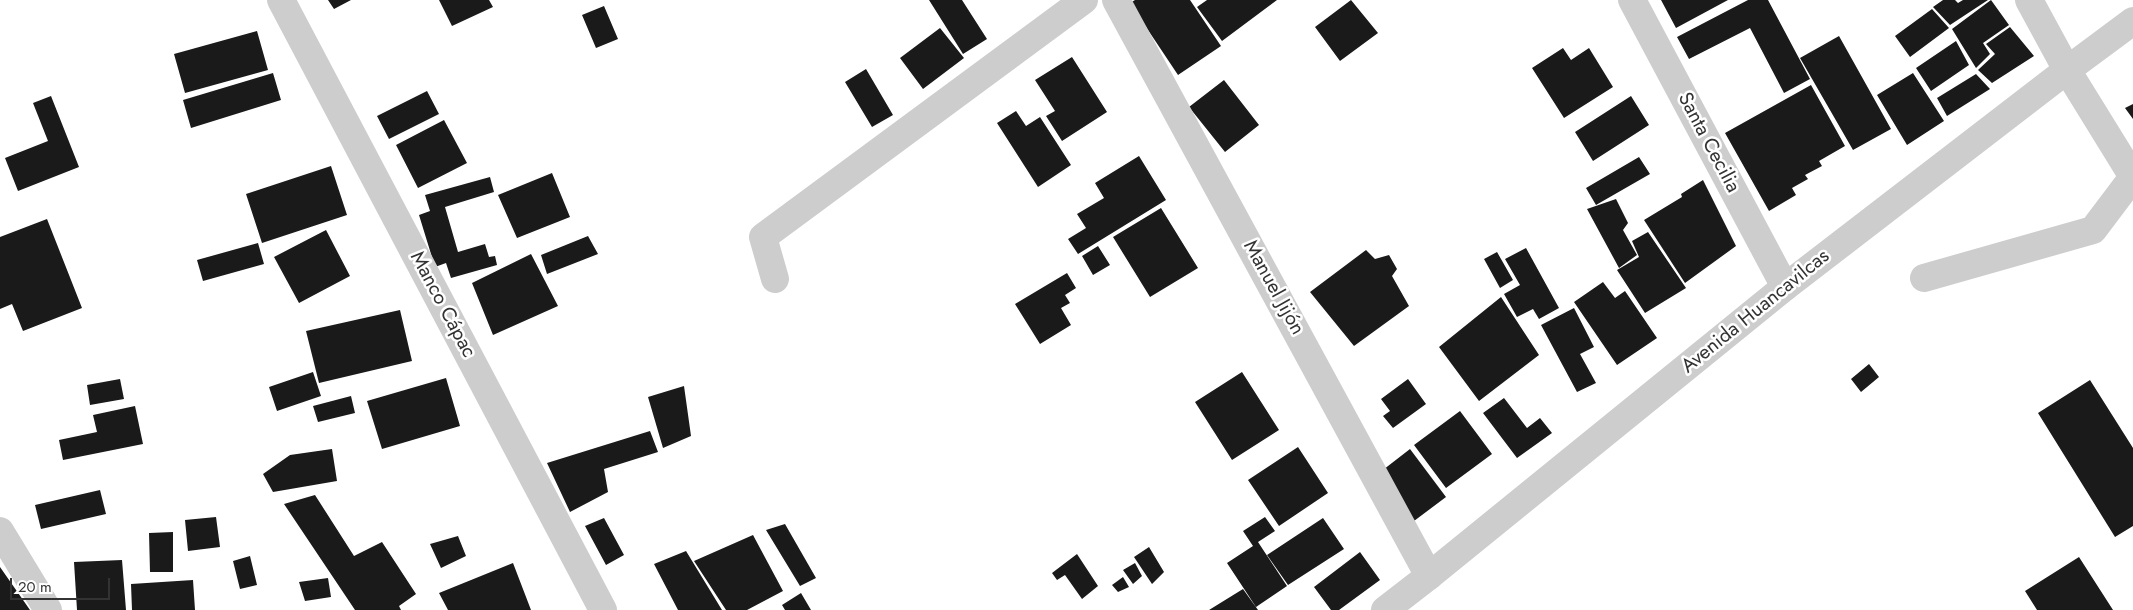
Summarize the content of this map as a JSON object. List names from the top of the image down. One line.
{"streets":{"street":["Santa Cecilia","Manuel Jijón","Manco Cápac","Avenida Huancavilcas"]},"crossings":[["Santa Cecilia","Avenida Huancavilcas"],["Manuel Jijón","Avenida Huancavilcas"]],"scale_bar":"20 m"}
